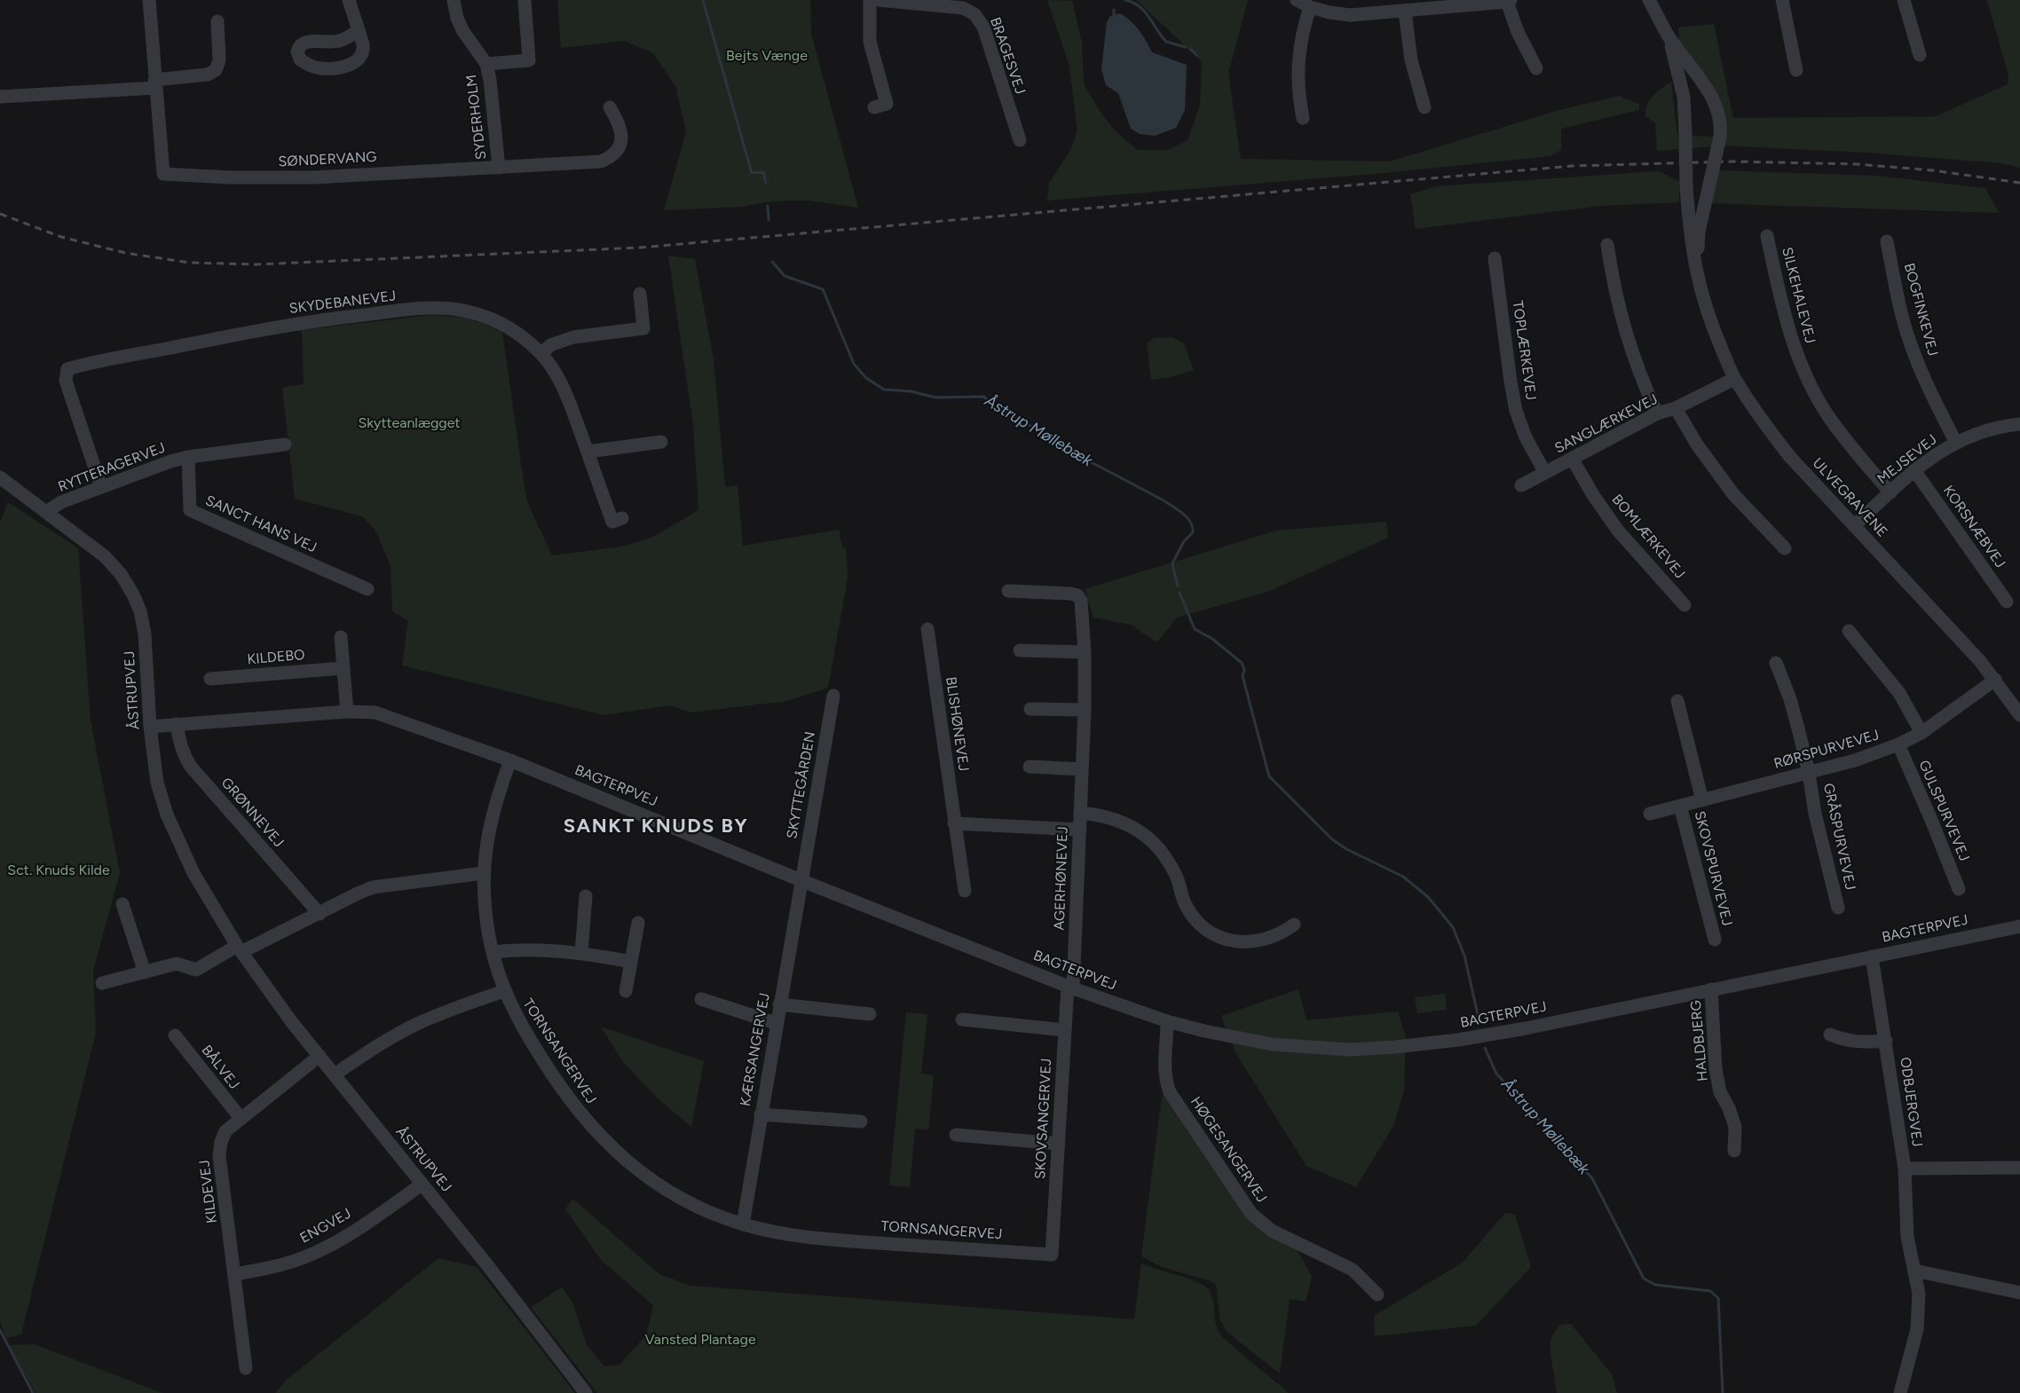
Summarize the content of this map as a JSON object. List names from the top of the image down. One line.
{"streets":{"street":["BRAGESVEJ","SYDERHOLM","SØNDERVANG","SILKEHALEVEJ","SKYDEBANEVEJ","BOGFINKEVEJ","TOPLÆRKEVEJ","SANGLÆRKEVEJ","MEJSEVEJ","RYTTERAGERVEJ","ULVEGRAVENE","SANCT HANS VEJ","KORSNÆBVEJ","BOMLÆRKEVEJ","KILDEBO","ÅSTRUPVEJ","BLISHØNEVEJ","RØRSPURVEVEJ","SKYTTEGÅRDEN","BAGTERPVEJ","GULSPURVEVEJ","GRØNNEVEJ","GRÅSPURVEVEJ","SKOVSPURVEVEJ","AGERHØNEVEJ","HALDBJERG","KÆRSANGERVEJ","TORNSANGERVEJ","BÅLVEJ","ODBJERGVEJ","SKOVSANGERVEJ","HØGESANGERVEJ","KILDEVEJ","ENGVEJ"]},"crossings":[["SYDERHOLM","SØNDERVANG"],["SILKEHALEVEJ","MEJSEVEJ"],["SKYDEBANEVEJ","RYTTERAGERVEJ"],["BOGFINKEVEJ","MEJSEVEJ"],["TOPLÆRKEVEJ","SANGLÆRKEVEJ"],["SANGLÆRKEVEJ","ULVEGRAVENE"],["SANGLÆRKEVEJ","BOMLÆRKEVEJ"],["MEJSEVEJ","ULVEGRAVENE"],["MEJSEVEJ","KORSNÆBVEJ"],["RYTTERAGERVEJ","SANCT HANS VEJ"],["RYTTERAGERVEJ","ÅSTRUPVEJ"],["ULVEGRAVENE","RØRSPURVEVEJ"],["ÅSTRUPVEJ","BAGTERPVEJ"],["ÅSTRUPVEJ","KILDEVEJ"],["ÅSTRUPVEJ","ENGVEJ"],["RØRSPURVEVEJ","GULSPURVEVEJ"],["RØRSPURVEVEJ","GRÅSPURVEVEJ"],["RØRSPURVEVEJ","SKOVSPURVEVEJ"],["SKYTTEGÅRDEN","BAGTERPVEJ"],["SKYTTEGÅRDEN","KÆRSANGERVEJ"],["BAGTERPVEJ","GRØNNEVEJ"],["BAGTERPVEJ","AGERHØNEVEJ"],["BAGTERPVEJ","HALDBJERG"],["BAGTERPVEJ","KÆRSANGERVEJ"],["BAGTERPVEJ","TORNSANGERVEJ"],["BAGTERPVEJ","ODBJERGVEJ"],["BAGTERPVEJ","SKOVSANGERVEJ"],["BAGTERPVEJ","HØGESANGERVEJ"],["AGERHØNEVEJ","SKOVSANGERVEJ"],["KÆRSANGERVEJ","TORNSANGERVEJ"],["TORNSANGERVEJ","SKOVSANGERVEJ"],["BÅLVEJ","KILDEVEJ"],["KILDEVEJ","ENGVEJ"]],"districts":["SANKT KNUDS BY"],"water":["Åstrup Møllebæk"],"parks":["Bejts Vænge","Skytteanlægget","Sct. Knuds Kilde","Vansted Plantage"]}
